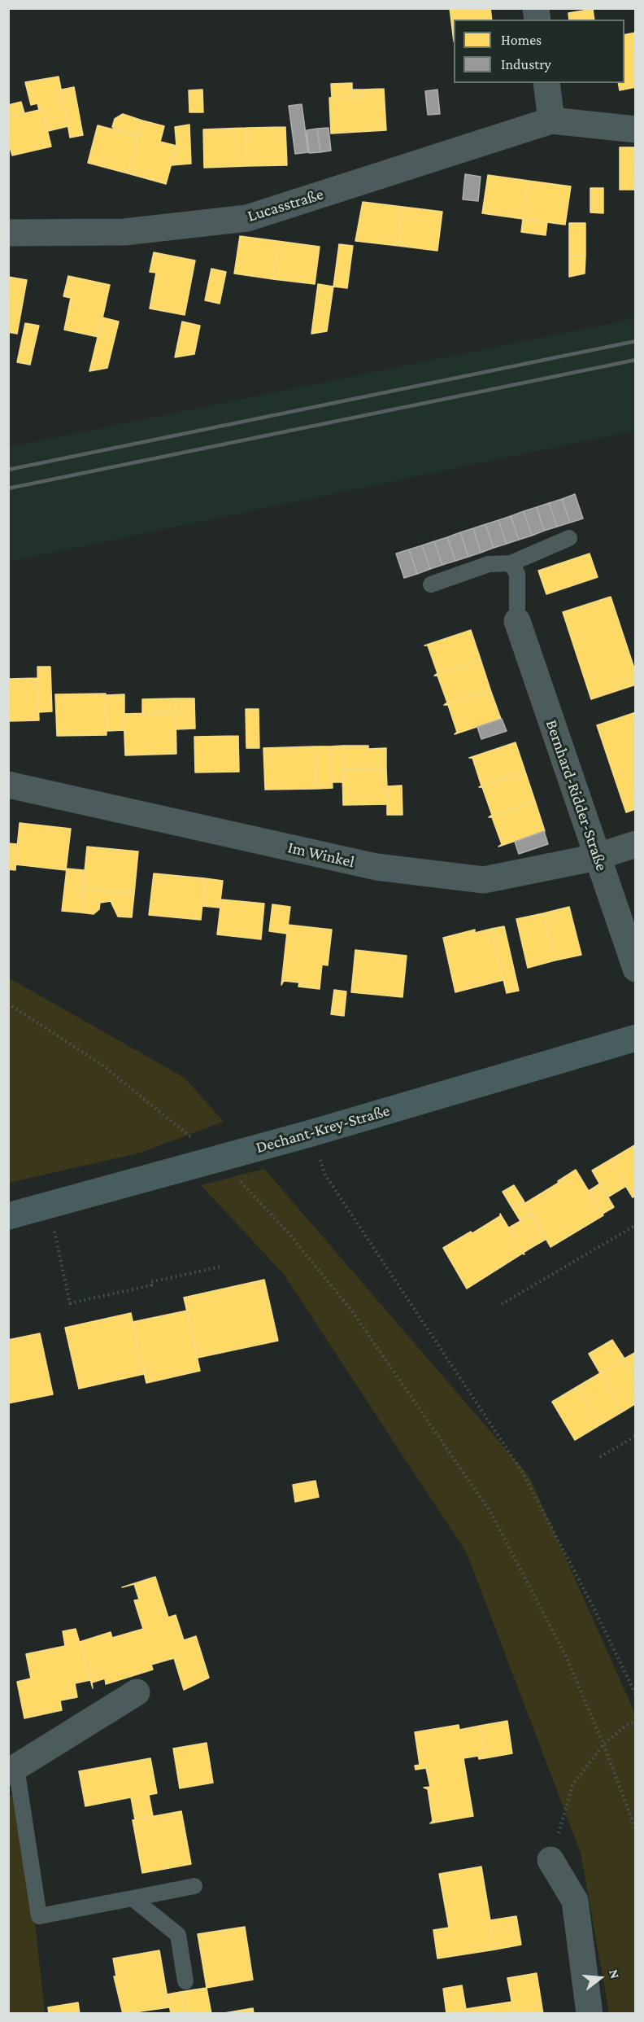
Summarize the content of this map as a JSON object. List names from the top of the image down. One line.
{"streets":{"street":["Lucasstraße","Bernhard-Ridder-Straße","Im Winkel","Dechant-Krey-Straße"]},"crossings":[["Bernhard-Ridder-Straße","Im Winkel"]],"legend":["Homes","Industry"],"north":"right"}
